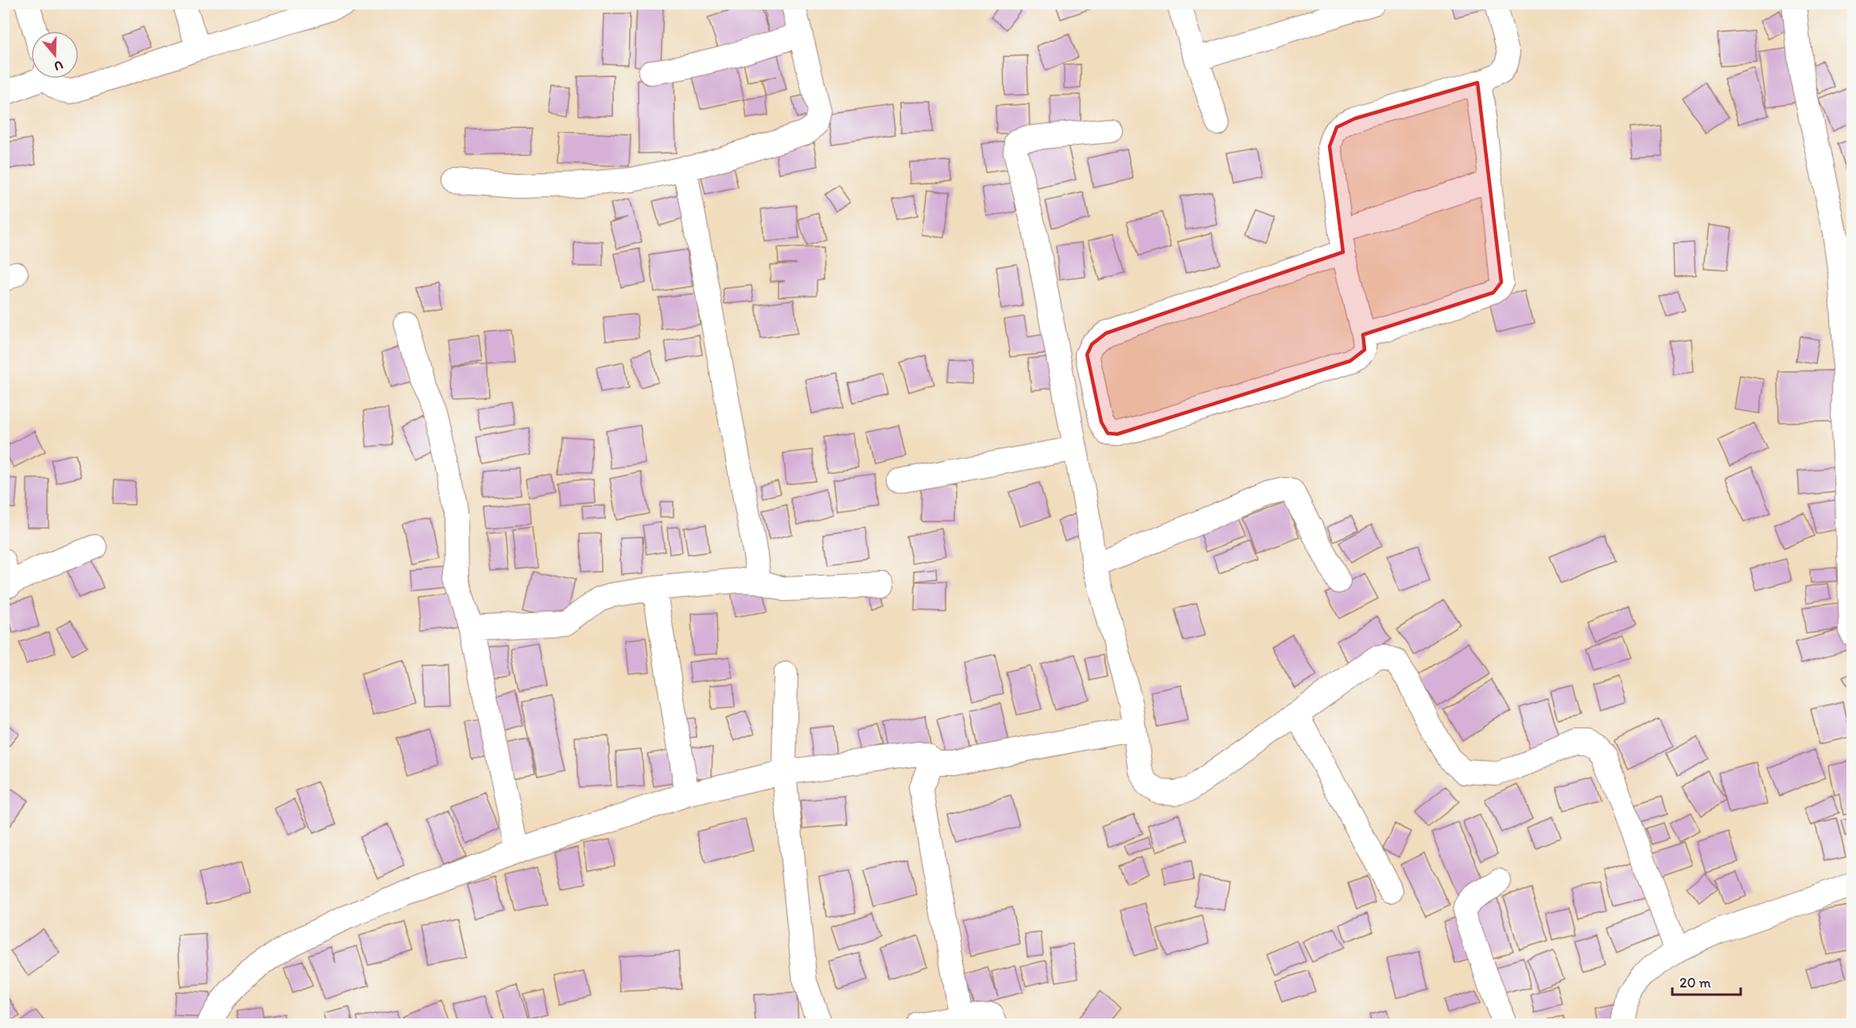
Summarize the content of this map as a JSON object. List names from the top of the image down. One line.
{"scale_bar":"20 m","north":"bottom"}
